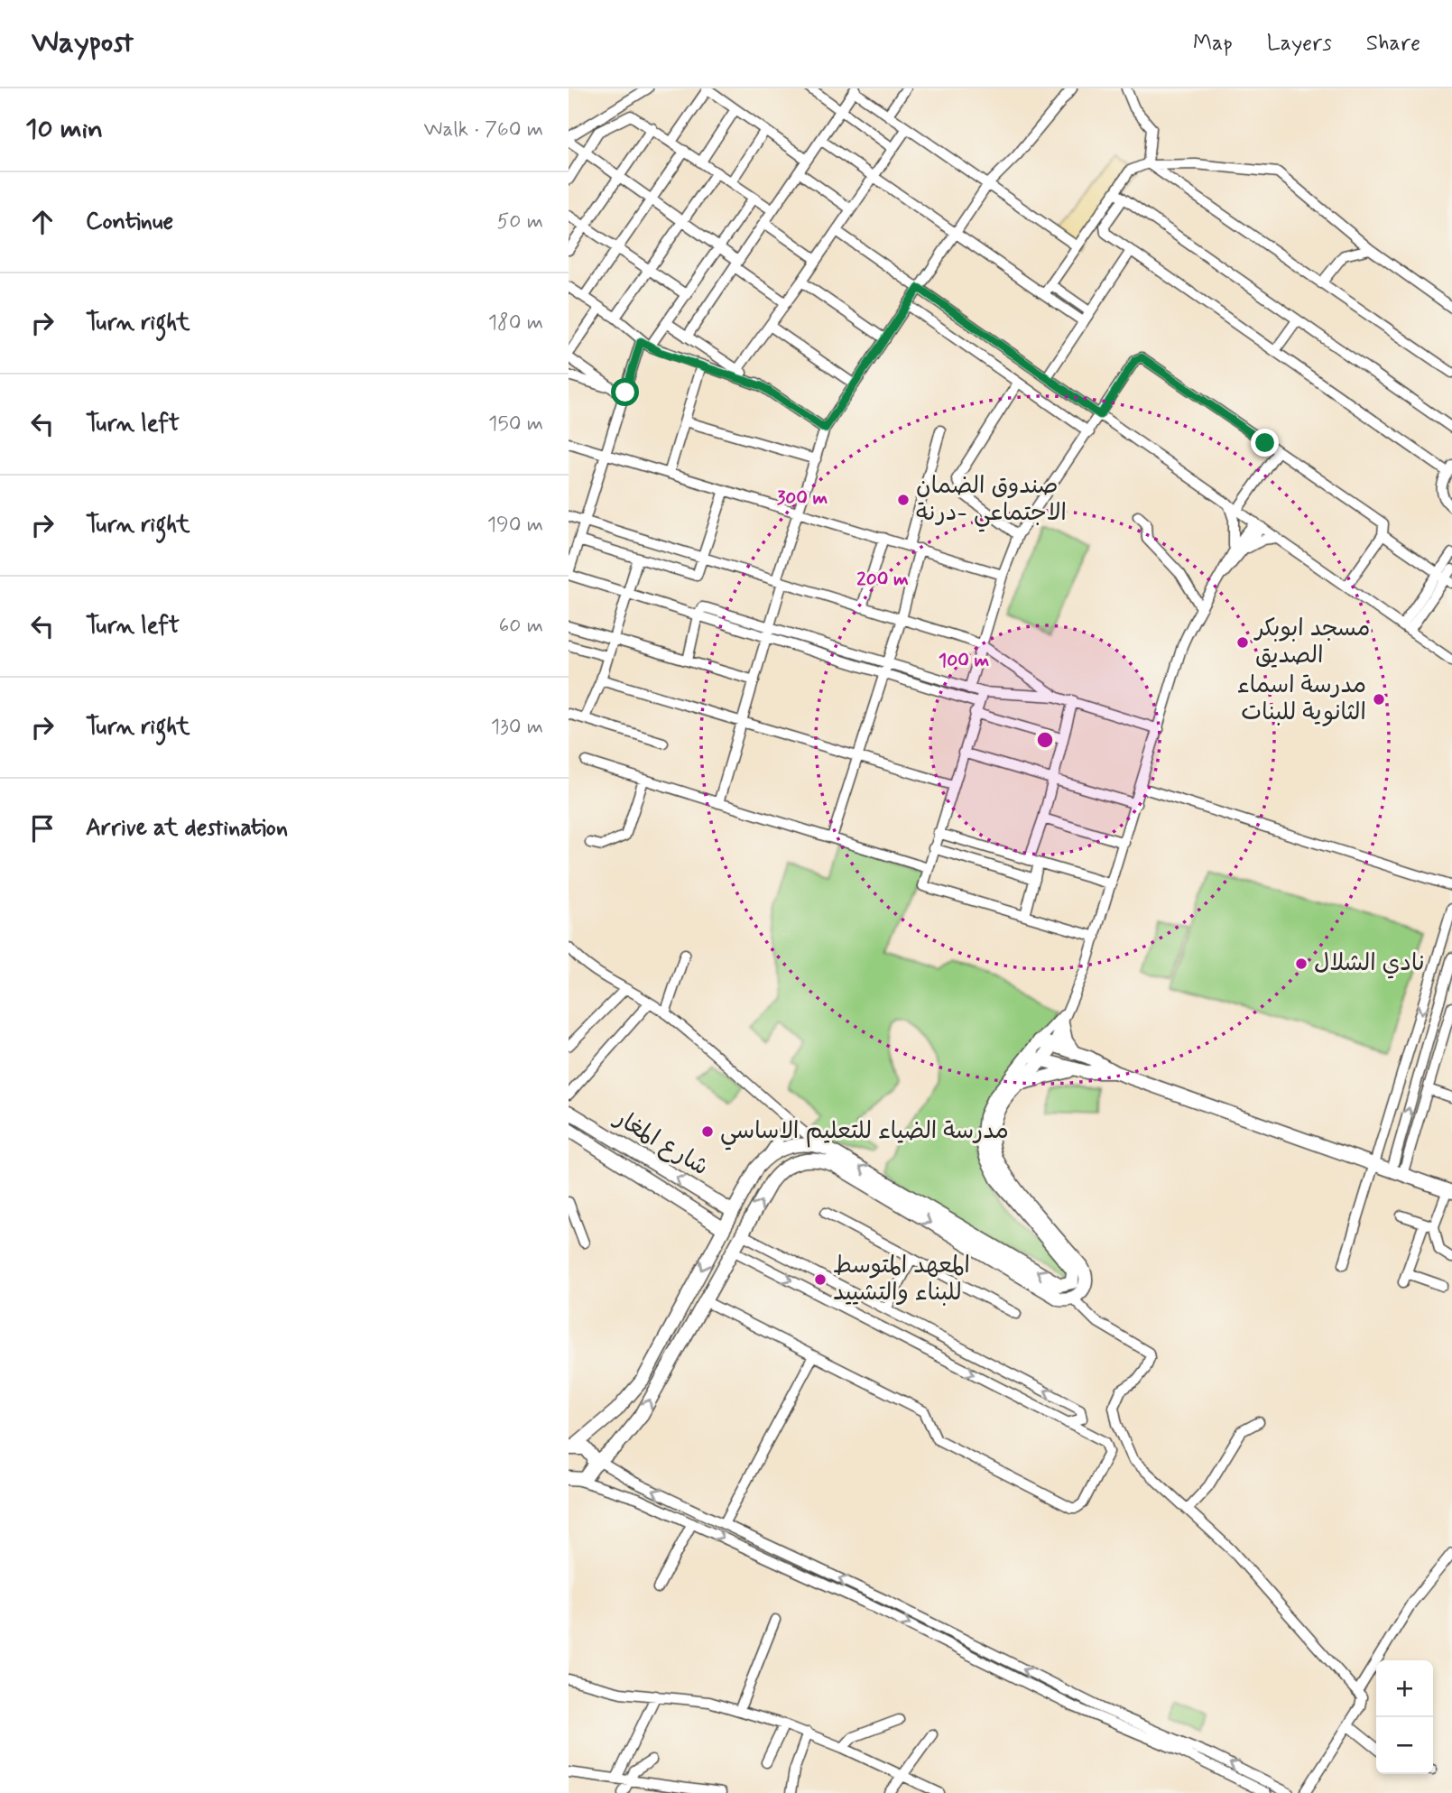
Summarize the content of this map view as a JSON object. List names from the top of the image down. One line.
{"streets":{"main road":["شارع المغار"]},"places":["صندوق الضمان الاجتماعي -درنة","مسجد ابوبكر الصديق","مدرسة اسماء الثانوية للبنات","نادي الشلال","مدرسة الضياء للتعليم الاساسي","المعهد المتوسط للبناء والتشييد"],"page":{"header":"Waypost","nav":["Map","Layers","Share"],"heading":["10 min","Walk · 760 m"],"list":[["Continue","50 m"],["Turn right","180 m"],["Turn left","150 m"],["Turn right","190 m"],["Turn left","60 m"],["Turn right","130 m"],"Arrive at destination"],"map_buttons":["+","−"]},"rings":["300 m","200 m","100 m"]}
